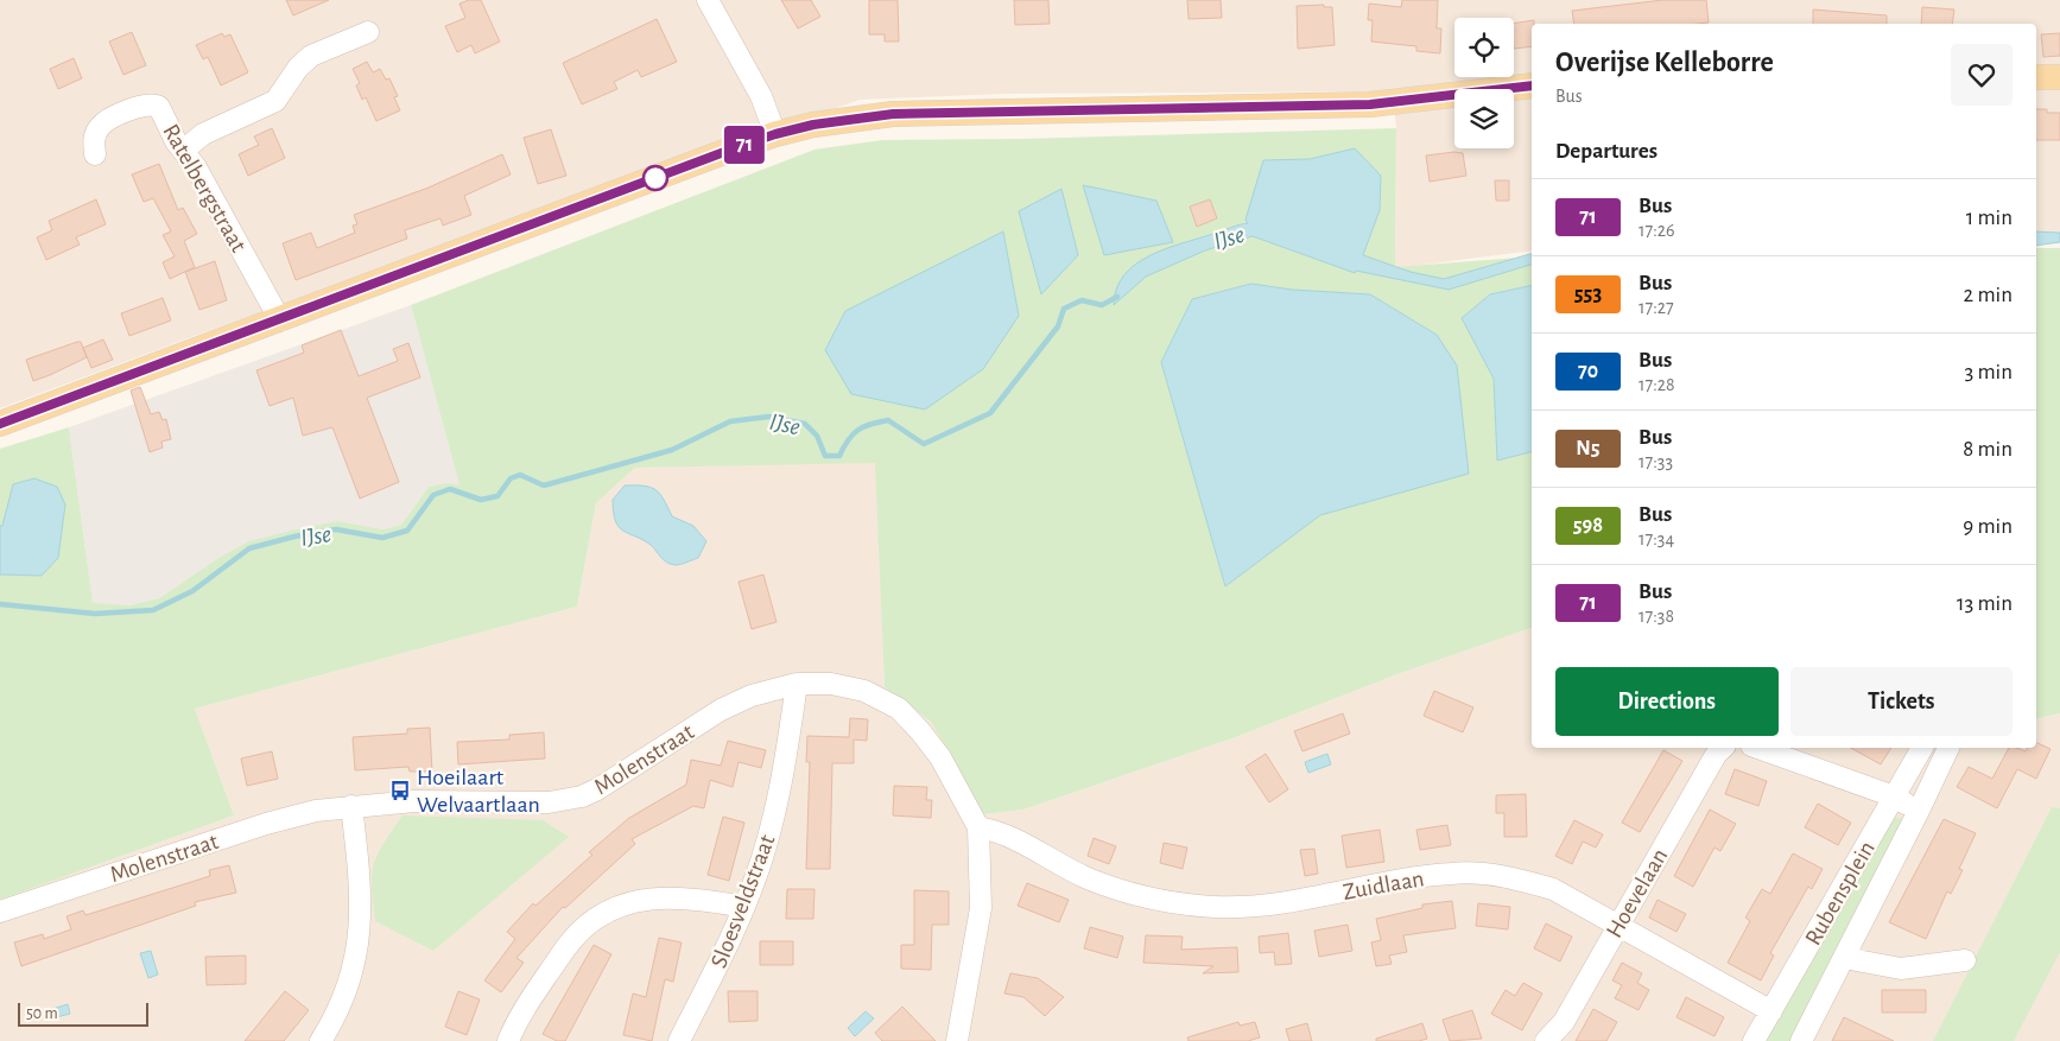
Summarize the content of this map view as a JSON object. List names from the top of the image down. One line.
{"streets":{"street":["Ratelbergstraat","Molenstraat","Zuidlaan","Hoevelaan","Rubensplein","Sloesveldstraat"]},"crossings":[["Molenstraat","Zuidlaan"],["Molenstraat","Sloesveldstraat"],["Zuidlaan","Hoevelaan"],["Zuidlaan","Rubensplein"]],"water":["IJse"],"places":{"bus stop":["Hoeilaart Welvaartlaan"]},"lines":["bus line 71"],"scale_bar":"50 m","page":{"on_map":"71","heading":[["Overijse Kelleborre","Bus"],"Departures"],"list":[{"mark":"71","name":"Bus","note":"17:26","value":"1 min"},{"mark":"553","name":"Bus","note":"17:27","value":"2 min"},{"mark":"70","name":"Bus","note":"17:28","value":"3 min"},{"mark":"N5","name":"Bus","note":"17:33","value":"8 min"},{"mark":"598","name":"Bus","note":"17:34","value":"9 min"},{"mark":"71","name":"Bus","note":"17:38","value":"13 min"}],"buttons":["Directions","Tickets"],"scale":"50 m"}}
